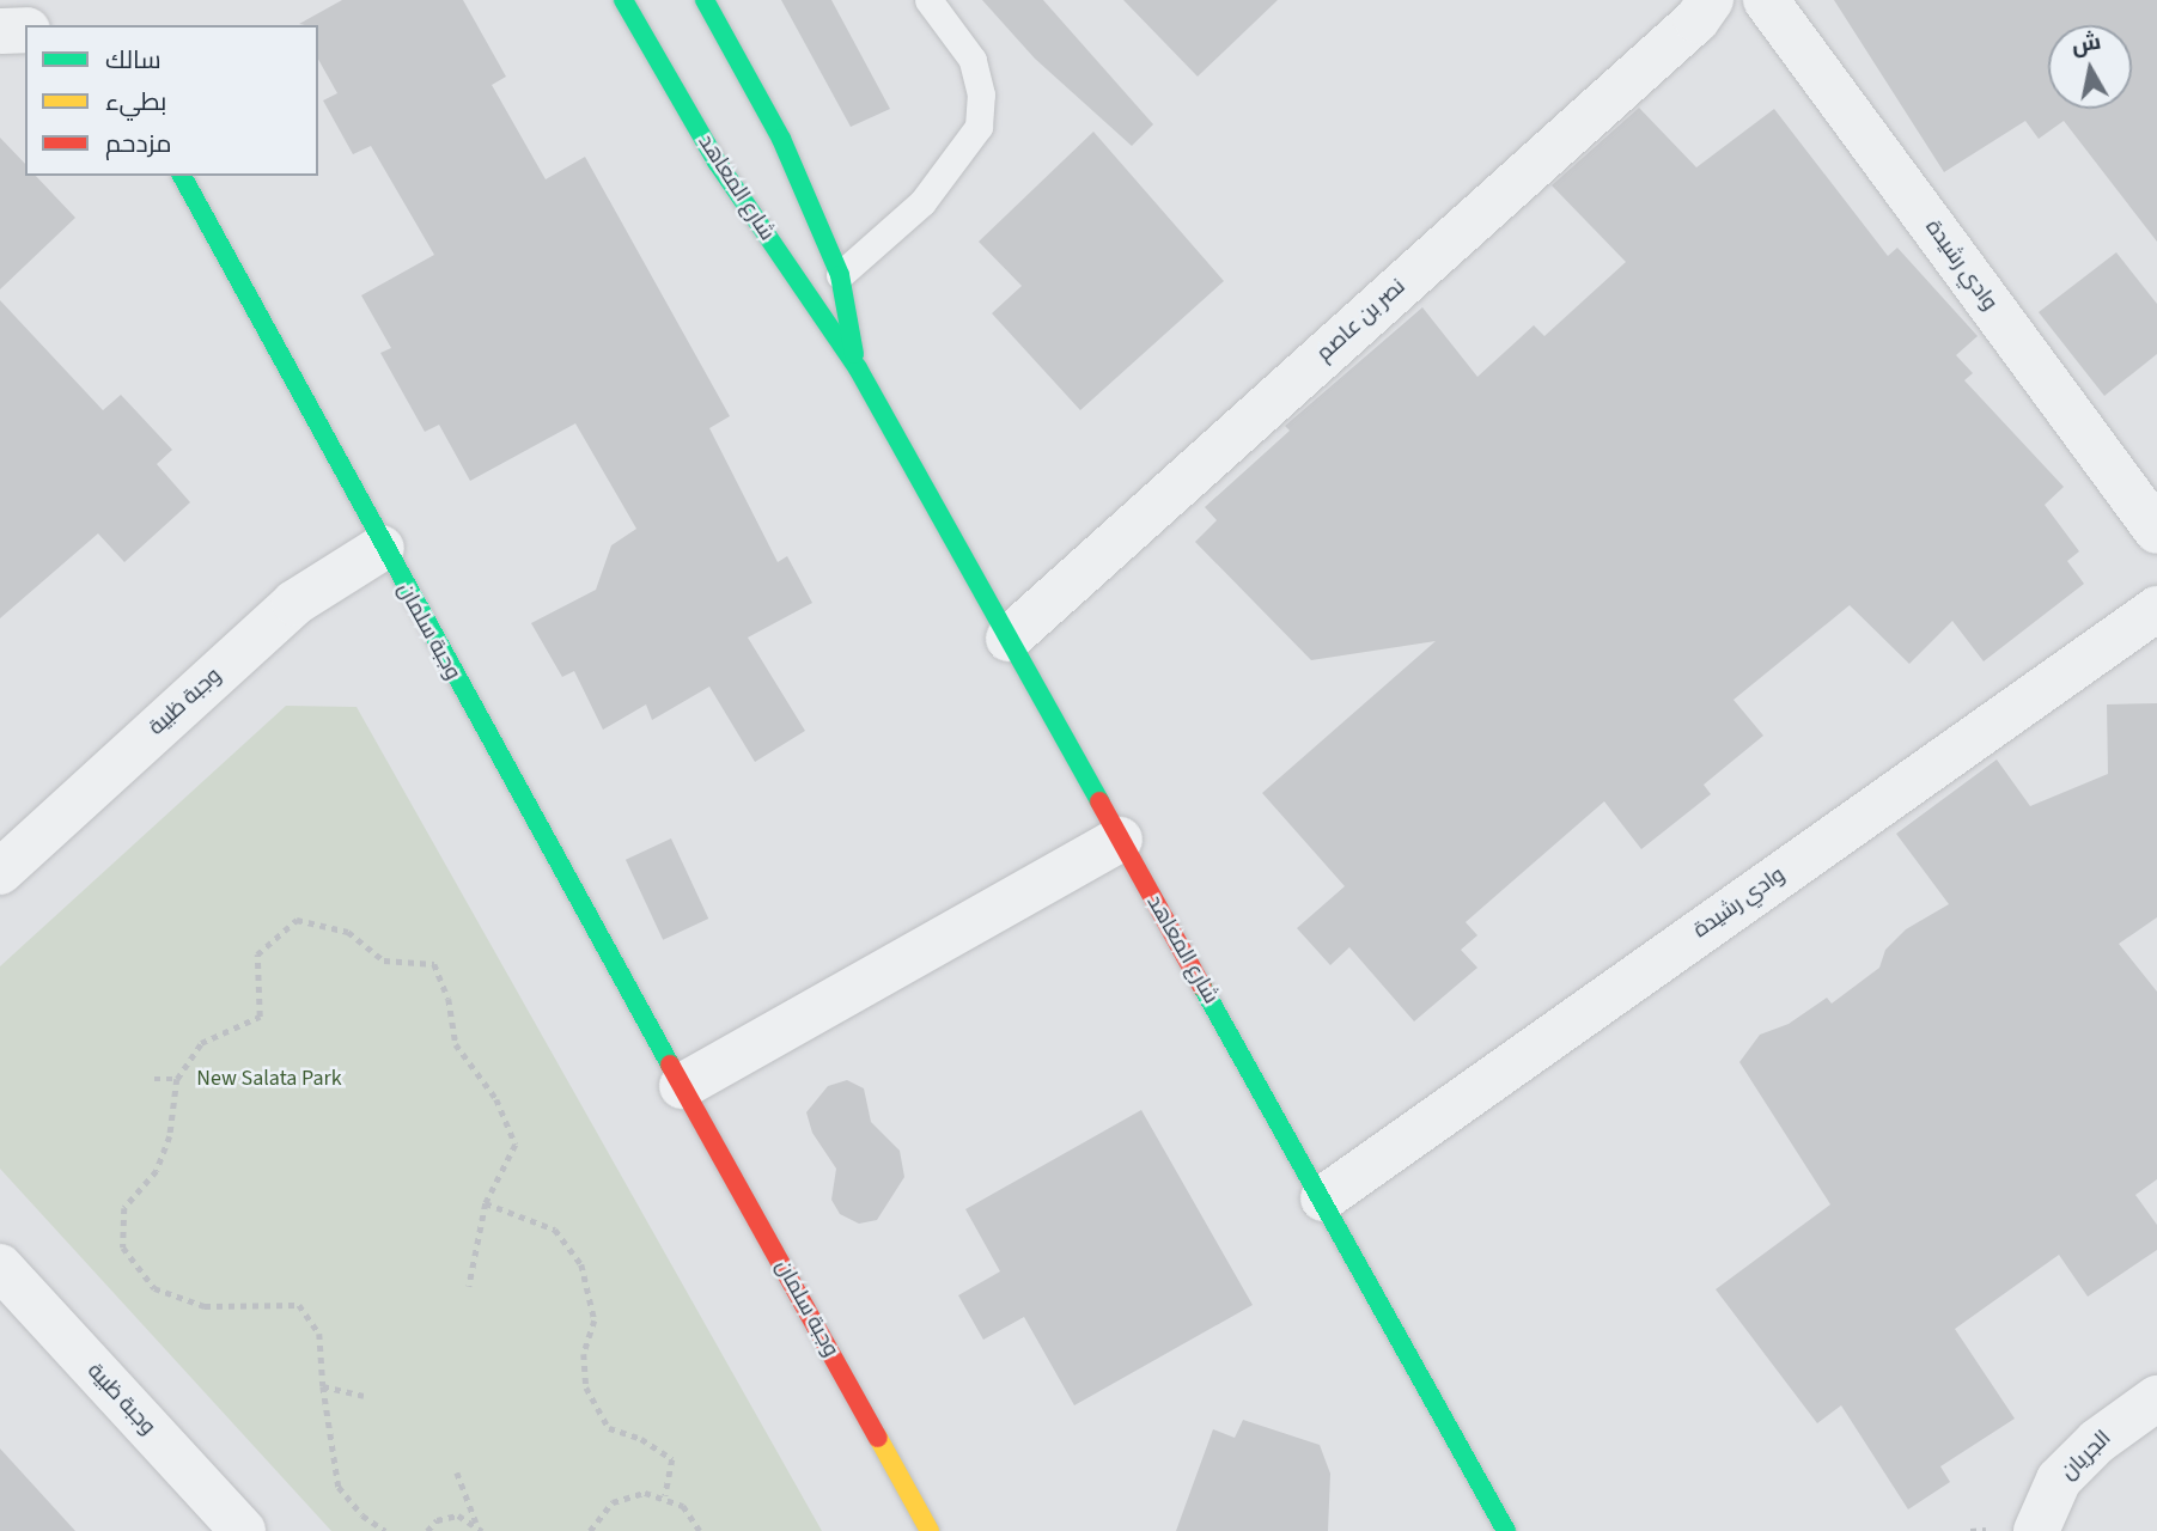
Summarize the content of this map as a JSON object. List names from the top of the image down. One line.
{"streets":{"street":["شارع المعاهد","وادي رشيدة","نصر بن عاصم","وجبة سلمان","وجبة ظبية","الجريان"]},"crossings":[["شارع المعاهد","وادي رشيدة"],["شارع المعاهد","نصر بن عاصم"],["وجبة سلمان","وجبة ظبية"]],"parks":["New Salata Park"],"legend":["سالك","بطيء","مزدحم"],"north":"top"}
